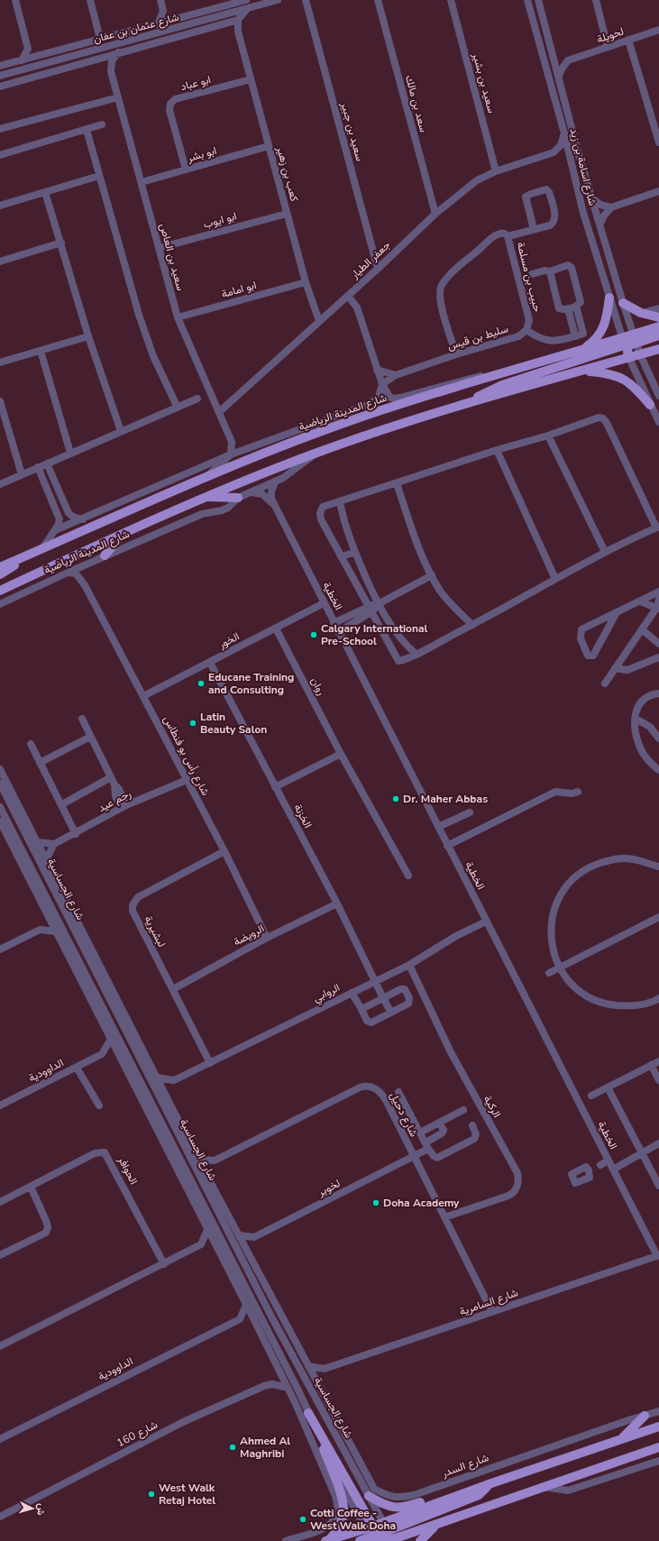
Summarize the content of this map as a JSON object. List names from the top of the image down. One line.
{"streets":{"main road":["شارع المدينة الرياضية"],"street":["شارع عثمان بن عفان","لحويلة","ابو عباد","سعيد بن بشير","سعد بن مالك","سعيد بن جبير","ابو بشر","شارع اسامة بن زيد","كعب بن زهير","ابو ايوب","سعيد بن العاص","جعفر الطيار","حبيب بن مسلمة","ابو امامة","سليط بن قيس","الخطية","الخور","روان","شارع رأس بو فنطاس","رجم عيد","الخزنة","شارع الجساسية","لبشيرية","الرويضة","الروابي","الداوودية","الركية","شارع دحيل","الحوافر","لخوير","شارع السامرية","شارع 160","شارع السدر"]},"crossings":[["شارع عثمان بن عفان","كعب بن زهير"],["ابو عباد","ابو بشر"],["ابو عباد","كعب بن زهير"],["سعيد بن بشير","جعفر الطيار"],["سعد بن مالك","جعفر الطيار"],["سعيد بن جبير","جعفر الطيار"],["ابو بشر","كعب بن زهير"],["ابو بشر","سعيد بن العاص"],["شارع اسامة بن زيد","شارع المدينة الرياضية"],["كعب بن زهير","ابو ايوب"],["كعب بن زهير","جعفر الطيار"],["كعب بن زهير","ابو امامة"],["ابو ايوب","سعيد بن العاص"],["سعيد بن العاص","جعفر الطيار"],["سعيد بن العاص","ابو امامة"],["سعيد بن العاص","شارع المدينة الرياضية"],["حبيب بن مسلمة","سليط بن قيس"],["شارع المدينة الرياضية","الخطية"],["شارع المدينة الرياضية","شارع رأس بو فنطاس"],["الخطية","الخور"],["الخطية","الروابي"],["الخطية","شارع السامرية"],["الخور","روان"],["الخور","شارع رأس بو فنطاس"],["الخور","الخزنة"],["شارع رأس بو فنطاس","رجم عيد"],["شارع رأس بو فنطاس","لبشيرية"],["شارع رأس بو فنطاس","الرويضة"],["الخزنة","الرويضة"],["الخزنة","الروابي"],["شارع الجساسية","شارع دحيل"],["شارع الجساسية","شارع السامرية"],["شارع الجساسية","شارع السدر"],["لبشيرية","الرويضة"],["لبشيرية","الروابي"],["الروابي","الركية"],["الركية","شارع دحيل"],["شارع دحيل","لخوير"],["شارع دحيل","شارع السامرية"]],"places":["Calgary International Pre-School","Educane Training and Consulting","Latin Beauty Salon","Dr. Maher Abbas","Doha Academy","Ahmed Al Maghribi","West Walk Retaj Hotel","Cotti Coffee - West Walk Doha"],"north":"right"}
